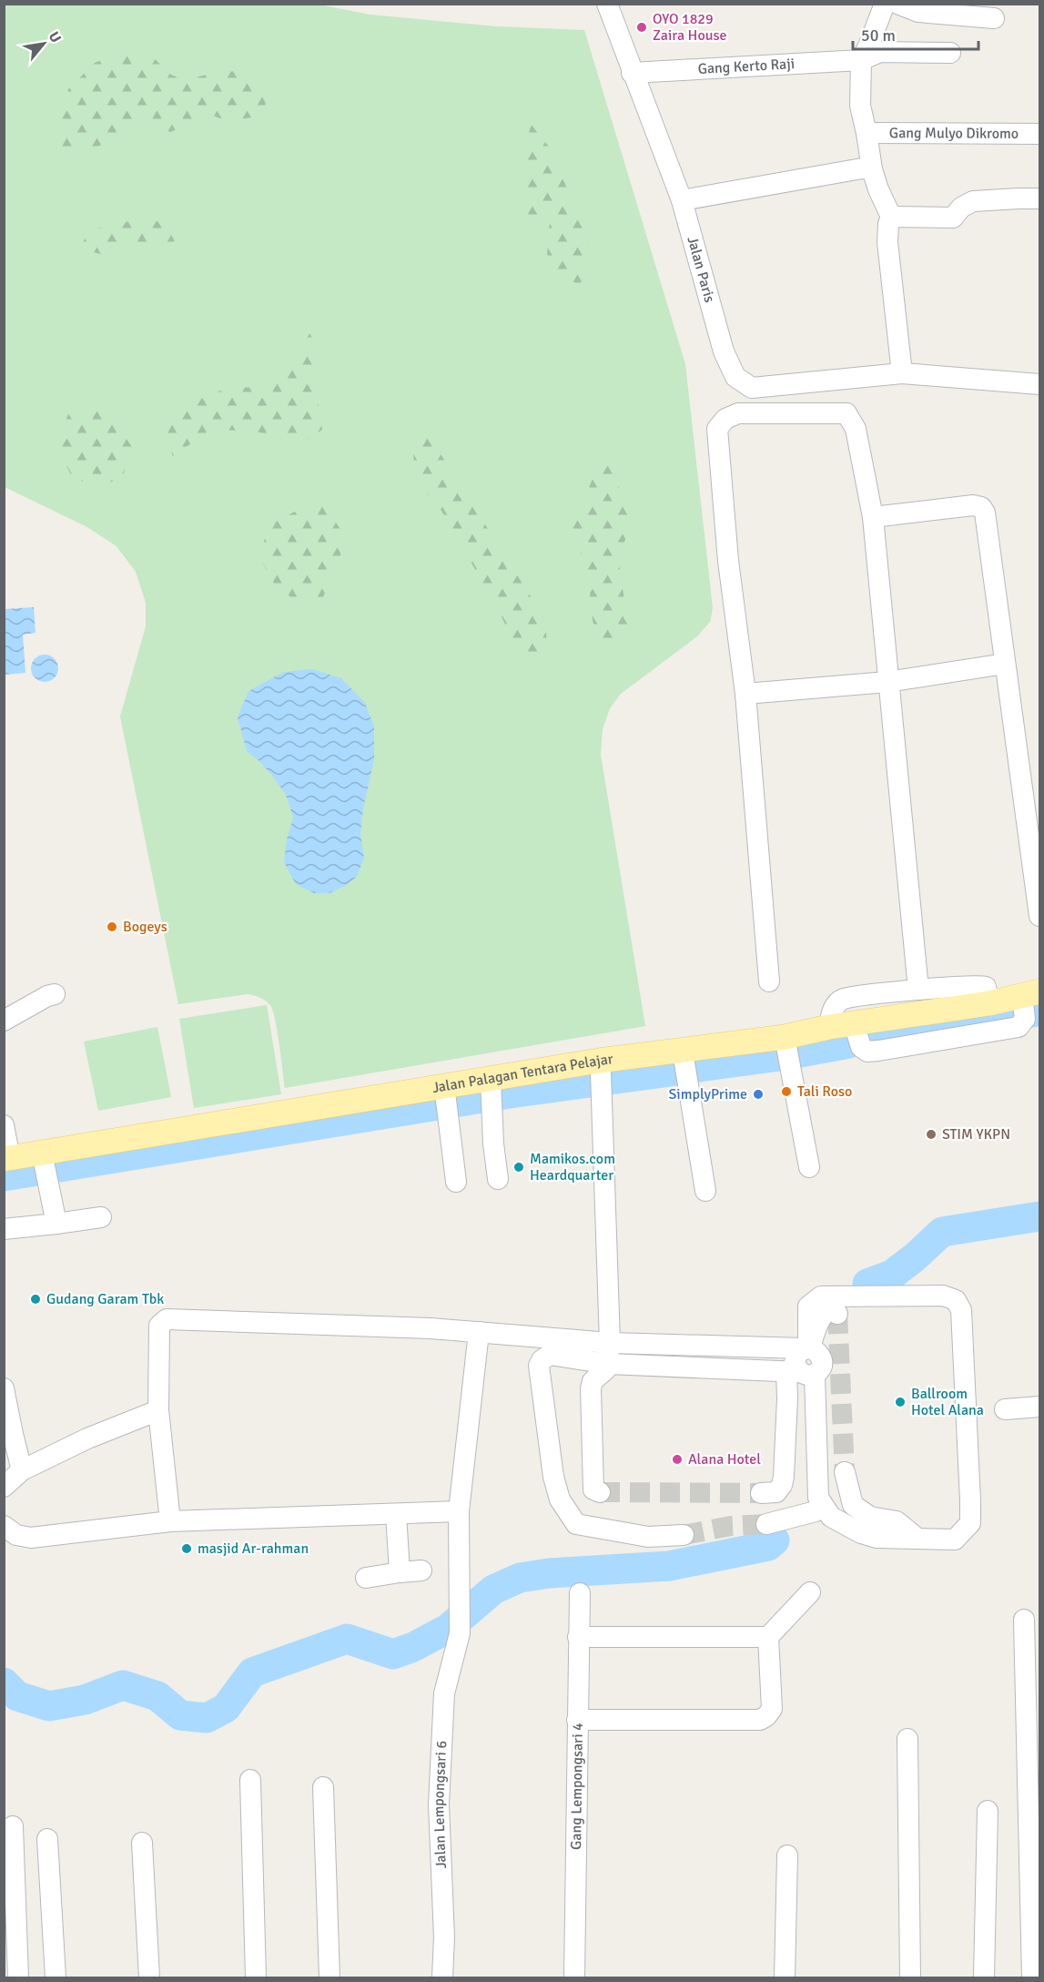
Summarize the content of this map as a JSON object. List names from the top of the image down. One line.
{"streets":{"main road":["Jalan Palagan Tentara Pelajar"],"street":["Gang Kerto Raji","Gang Mulyo Dikromo","Jalan Paris","Gang Lempongsari 4","Jalan Lempongsari 6"]},"crossings":[["Gang Kerto Raji","Jalan Paris"]],"places":["OYO 1829 Zaira House","Bogeys","Tali Roso","SimplyPrime","STIM YKPN","Mamikos.com Heardquarter","Gudang Garam Tbk","Ballroom Hotel Alana","Alana Hotel","masjid Ar-rahman"],"scale_bar":"50 m","north":"top right"}
